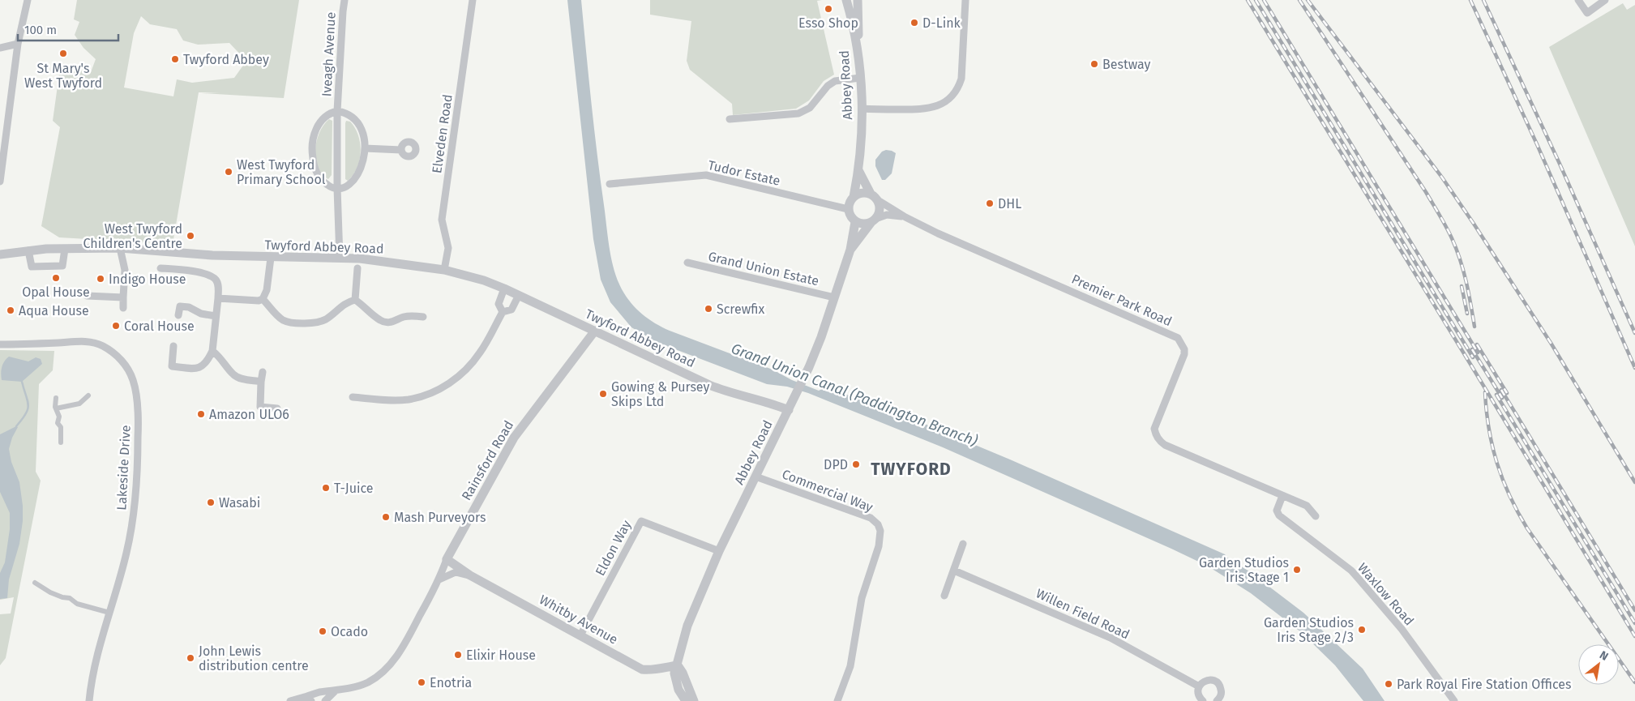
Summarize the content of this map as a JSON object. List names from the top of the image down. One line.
{"streets":{"street":["Iveagh Avenue","Abbey Road","Elveden Road","Tudor Estate","Twyford Abbey Road","Grand Union Estate","Premier Park Road","Rainsford Road","Lakeside Drive","Commercial Way","Eldon Way","Waxlow Road","Willen Field Road","Whitby Avenue"]},"crossings":[["Iveagh Avenue","Twyford Abbey Road"],["Abbey Road","Tudor Estate"],["Abbey Road","Twyford Abbey Road"],["Abbey Road","Grand Union Estate"],["Abbey Road","Premier Park Road"],["Abbey Road","Commercial Way"],["Abbey Road","Eldon Way"],["Abbey Road","Whitby Avenue"],["Elveden Road","Twyford Abbey Road"],["Tudor Estate","Premier Park Road"],["Twyford Abbey Road","Rainsford Road"],["Premier Park Road","Waxlow Road"],["Rainsford Road","Whitby Avenue"],["Eldon Way","Whitby Avenue"]],"districts":["TWYFORD"],"water":["Grand Union Canal (Paddington Branch)"],"places":["Esso Shop","D-Link","St Mary's West Twyford","Twyford Abbey","Bestway","West Twyford Primary School","DHL","West Twyford Children's Centre","Opal House","Indigo House","Screwfix","Aqua House","Coral House","Gowing & Pursey Skips Ltd","Amazon ULO6","DPD","T-Juice","Wasabi","Mash Purveyors","Garden Studios Iris Stage 1","Garden Studios Iris Stage 2/3","Ocado","Elixir House","John Lewis distribution centre","Enotria","Park Royal Fire Station Offices"],"scale_bar":"100 m","north":"top right"}
